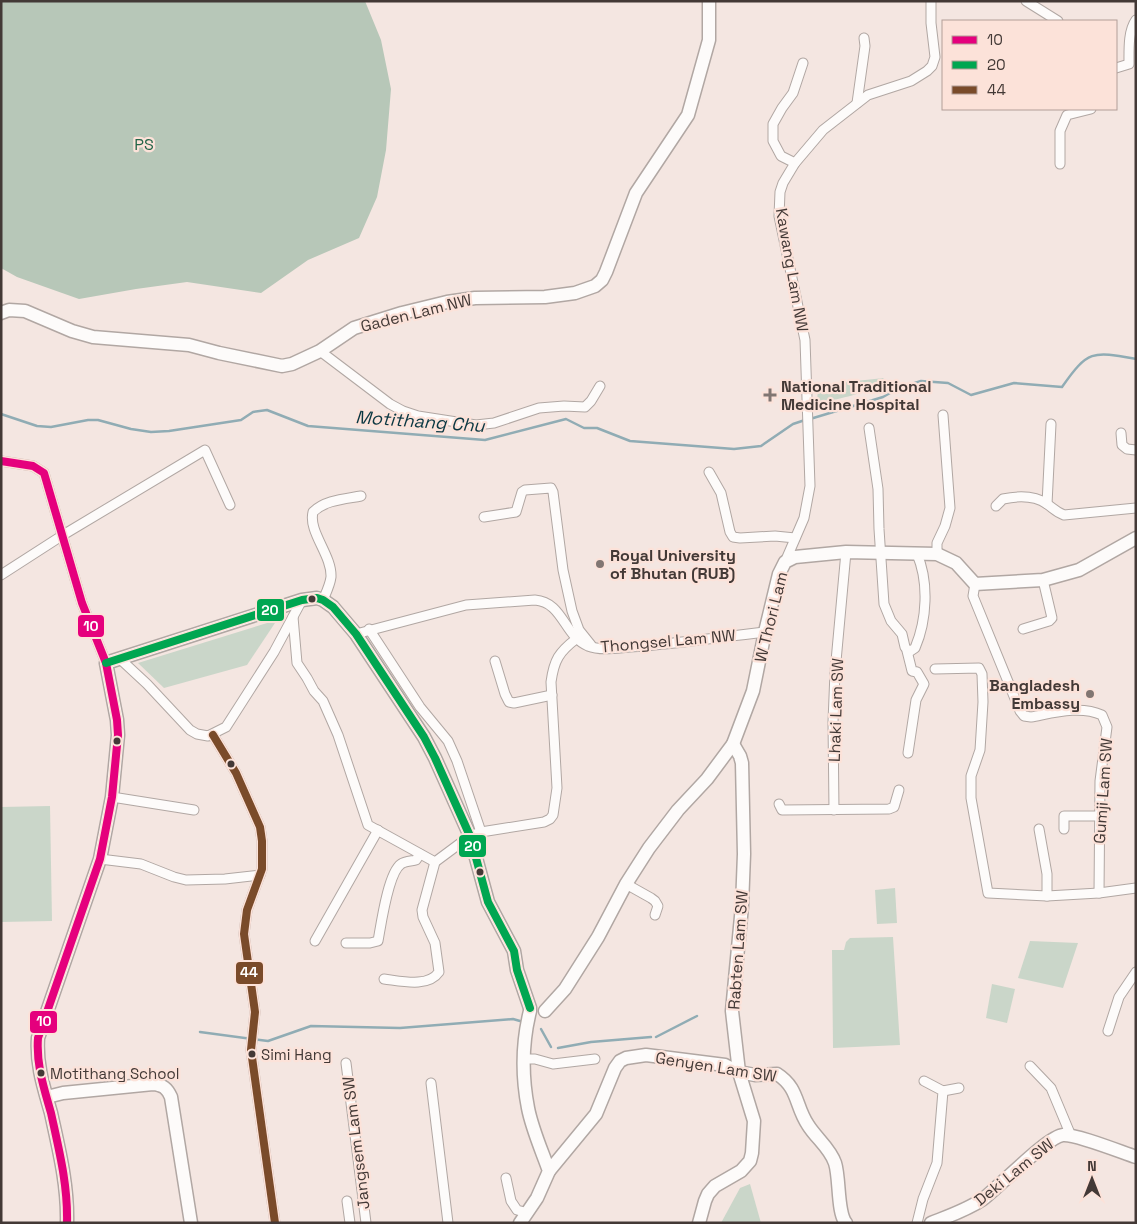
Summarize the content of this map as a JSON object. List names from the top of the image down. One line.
{"streets":{"main road":["Gaden Lam NW","W Thori Lam","Rabten Lam SW","Genyen Lam SW","Deki Lam SW"],"street":["Kawang Lam NW","Thongsel Lam NW","Lhaki Lam SW","Gumji Lam SW","Jangsem Lam SW"]},"crossings":[["Kawang Lam NW","W Thori Lam"],["W Thori Lam","Thongsel Lam NW"],["W Thori Lam","Lhaki Lam SW"],["W Thori Lam","Gumji Lam SW"],["W Thori Lam","Rabten Lam SW"],["Rabten Lam SW","Genyen Lam SW"]],"water":["Motithang Chu"],"parks":["PS"],"places":{"health":["National Traditional Medicine Hospital"],"other":["Royal University of Bhutan (RUB)","Bangladesh Embassy","Simi Hang","Motithang School"]},"lines":["transit line 10","transit line 20","transit line 44"],"legend":["10","20","44"],"north":"top"}
